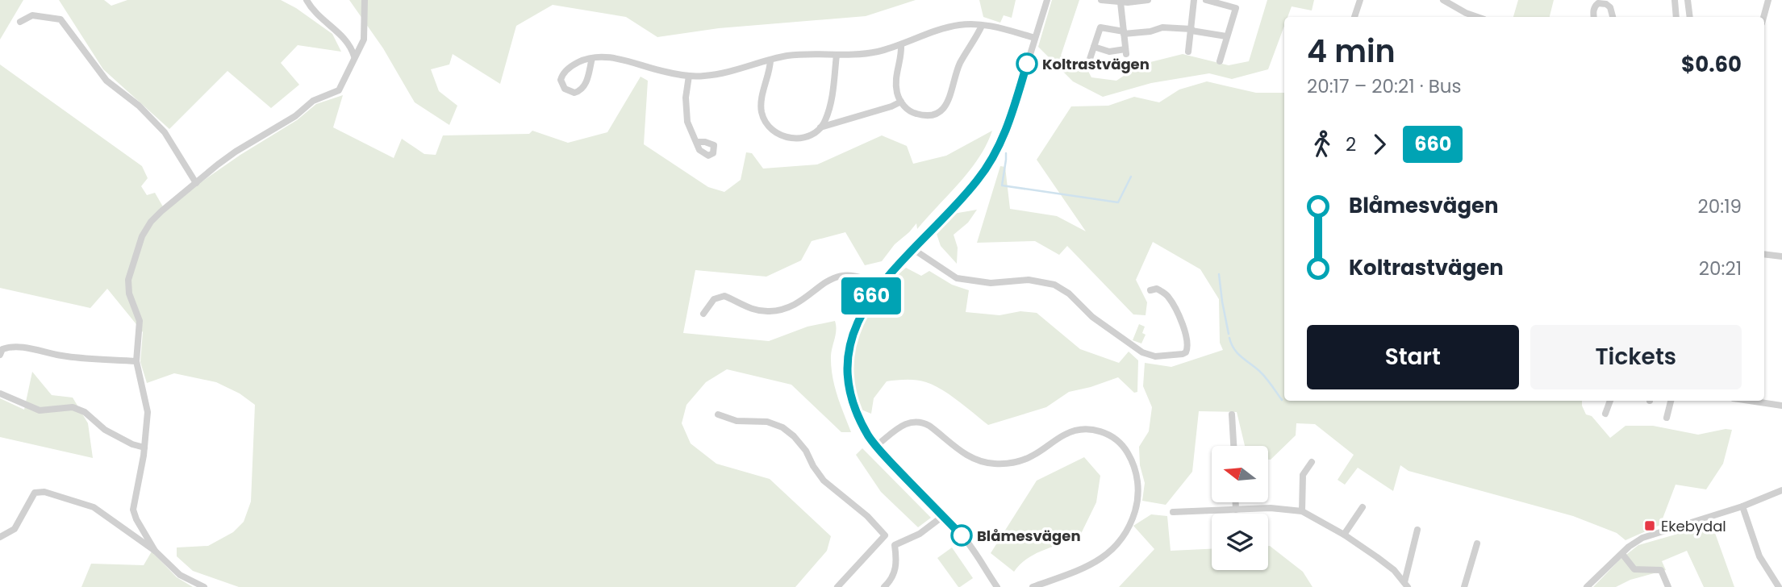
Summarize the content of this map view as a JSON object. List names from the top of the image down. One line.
{"places":{"other":["Koltrastvägen","Blåmesvägen"],"transit":["Ekebydal"]},"lines":["bus line 660"],"north":"left","page":{"on_map":"660","heading":["4 min","20:17 – 20:21 · Bus","$0.60"],"legs":["2","660"],"list":[{"name":"Blåmesvägen","value":"20:19"},{"name":"Koltrastvägen","value":"20:21"}],"buttons":["Start","Tickets"]}}
